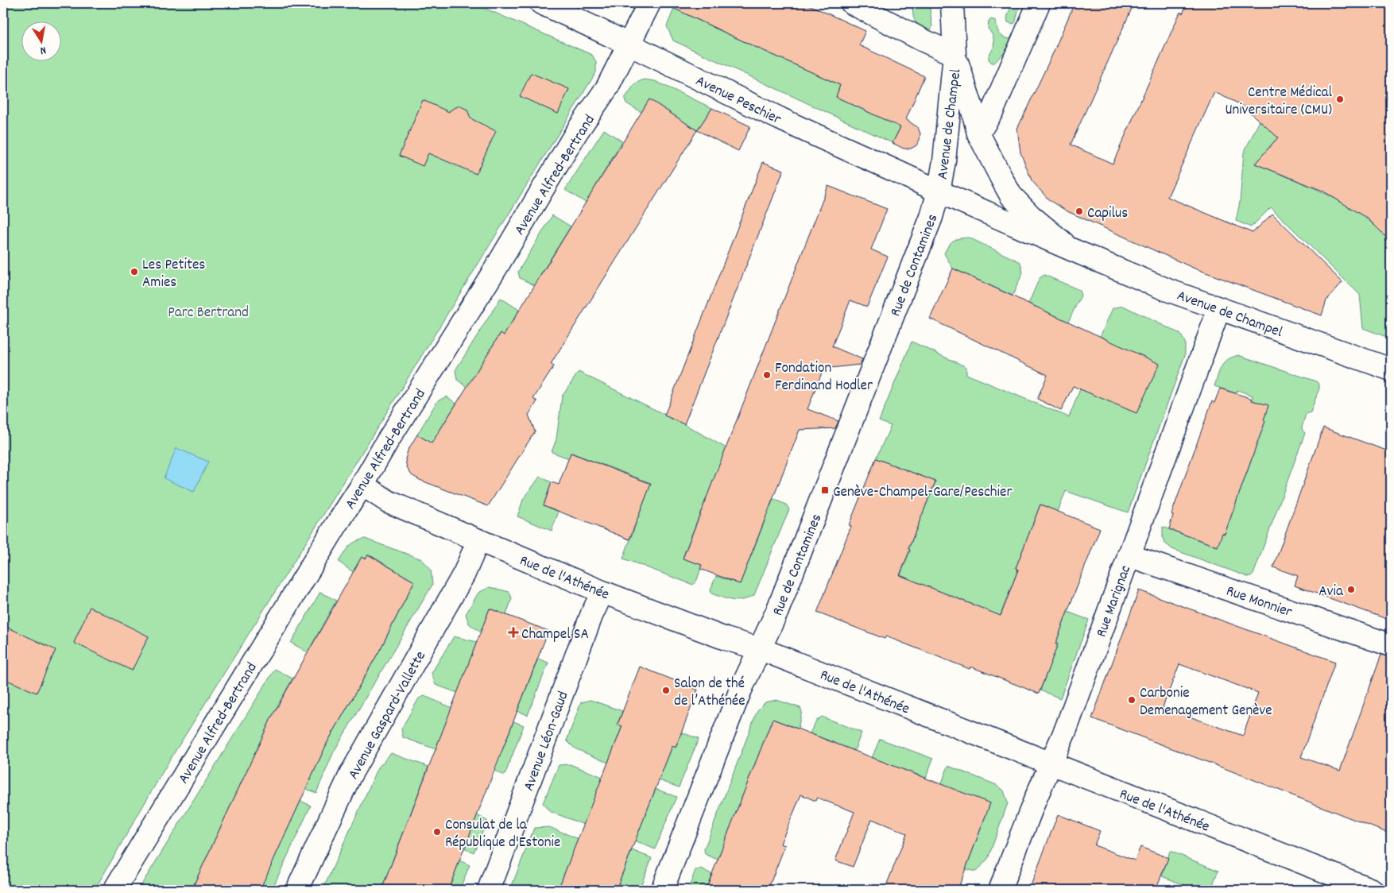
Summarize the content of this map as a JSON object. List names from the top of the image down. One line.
{"streets":{"street":["Avenue Peschier","Avenue de Champel","Avenue Alfred-Bertrand","Rue de Contamines","Rue de l'Athénée","Rue Monnier","Rue Marignac","Avenue Gaspard-Vallette","Avenue Léon-Gaud"]},"crossings":[["Avenue Peschier","Avenue de Champel"],["Avenue Peschier","Avenue Alfred-Bertrand"],["Avenue Peschier","Rue de Contamines"],["Avenue de Champel","Rue de Contamines"],["Avenue de Champel","Rue Marignac"],["Avenue Alfred-Bertrand","Rue de l'Athénée"],["Rue de Contamines","Rue de l'Athénée"],["Rue de l'Athénée","Rue Marignac"],["Rue de l'Athénée","Avenue Gaspard-Vallette"],["Rue de l'Athénée","Avenue Léon-Gaud"],["Rue Monnier","Rue Marignac"]],"parks":["Parc Bertrand"],"places":{"other":["Centre Médical Universitaire (CMU)","Capilus","Les Petites Amies","Fondation Ferdinand Hodler","Avia","Salon de thé de l’Athénée","Carbonie Demenagement Genève","Consulat de la République d'Estonie"],"transit":["Genève-Champel-Gare/Peschier"],"health":["Champel SA"]},"north":"bottom"}
